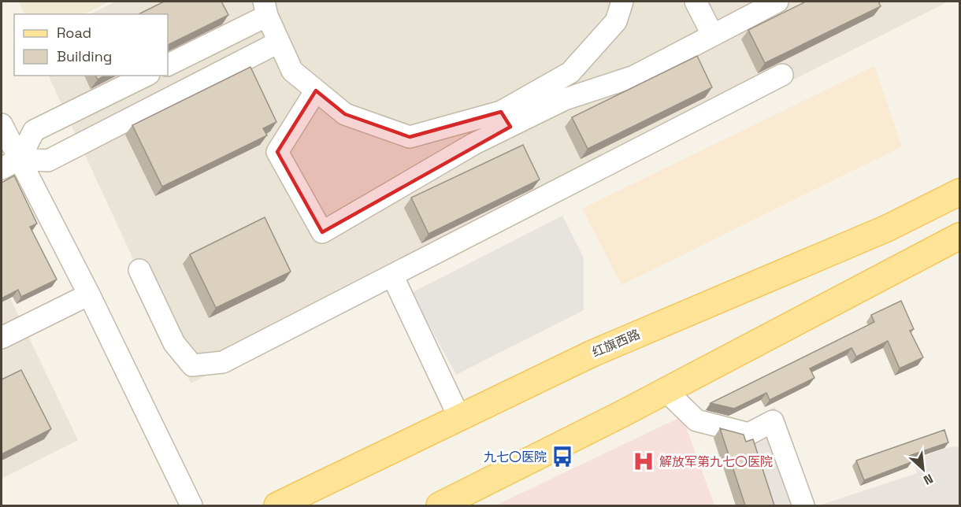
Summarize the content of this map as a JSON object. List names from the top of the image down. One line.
{"streets":{"main road":["红旗西路"]},"places":{"bus stop":["九七〇医院"],"hospital":["解放军第九七〇医院"]},"legend":["Road","Building"],"north":"bottom right"}
